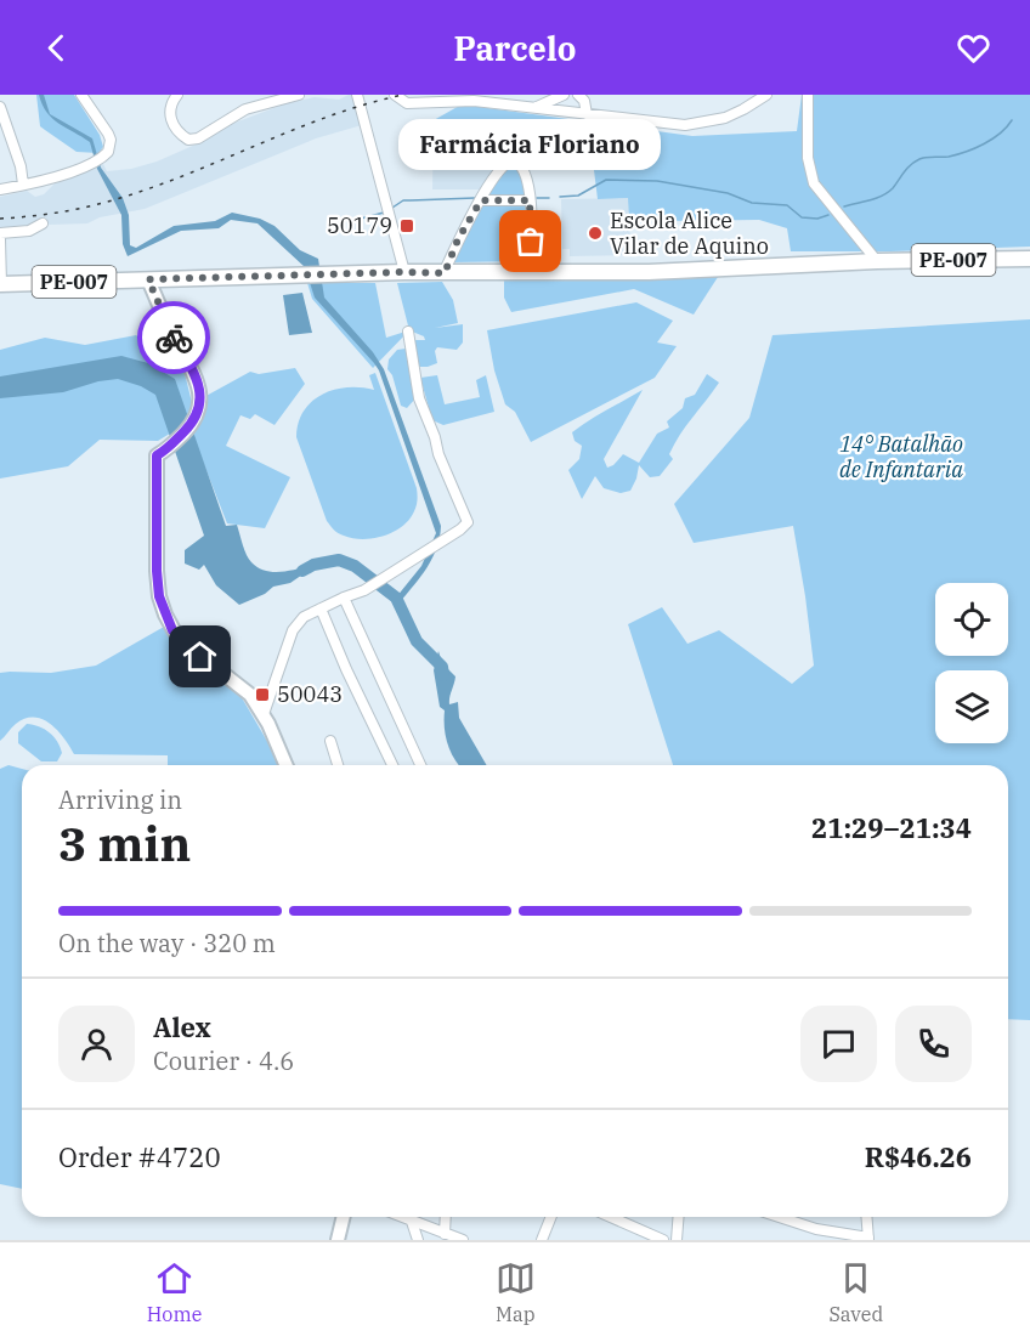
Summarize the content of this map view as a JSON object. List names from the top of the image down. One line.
{"streets":{"main road":["PE-007"]},"parks":["14° Batalhão de Infantaria"],"places":{"transit":["50179","50043"],"other":["Escola Alice Vilar de Aquino","Farmácia Floriano"]},"page":{"header":"Parcelo","bubble":"Farmácia Floriano","heading":["3 min","Arriving in","21:29–21:34"],"panel":["Alex","Courier · 4.6","Order #4720","R$46.26"],"bar":"On the way · 320 m","tabs":["Home","Map","Saved"]}}
